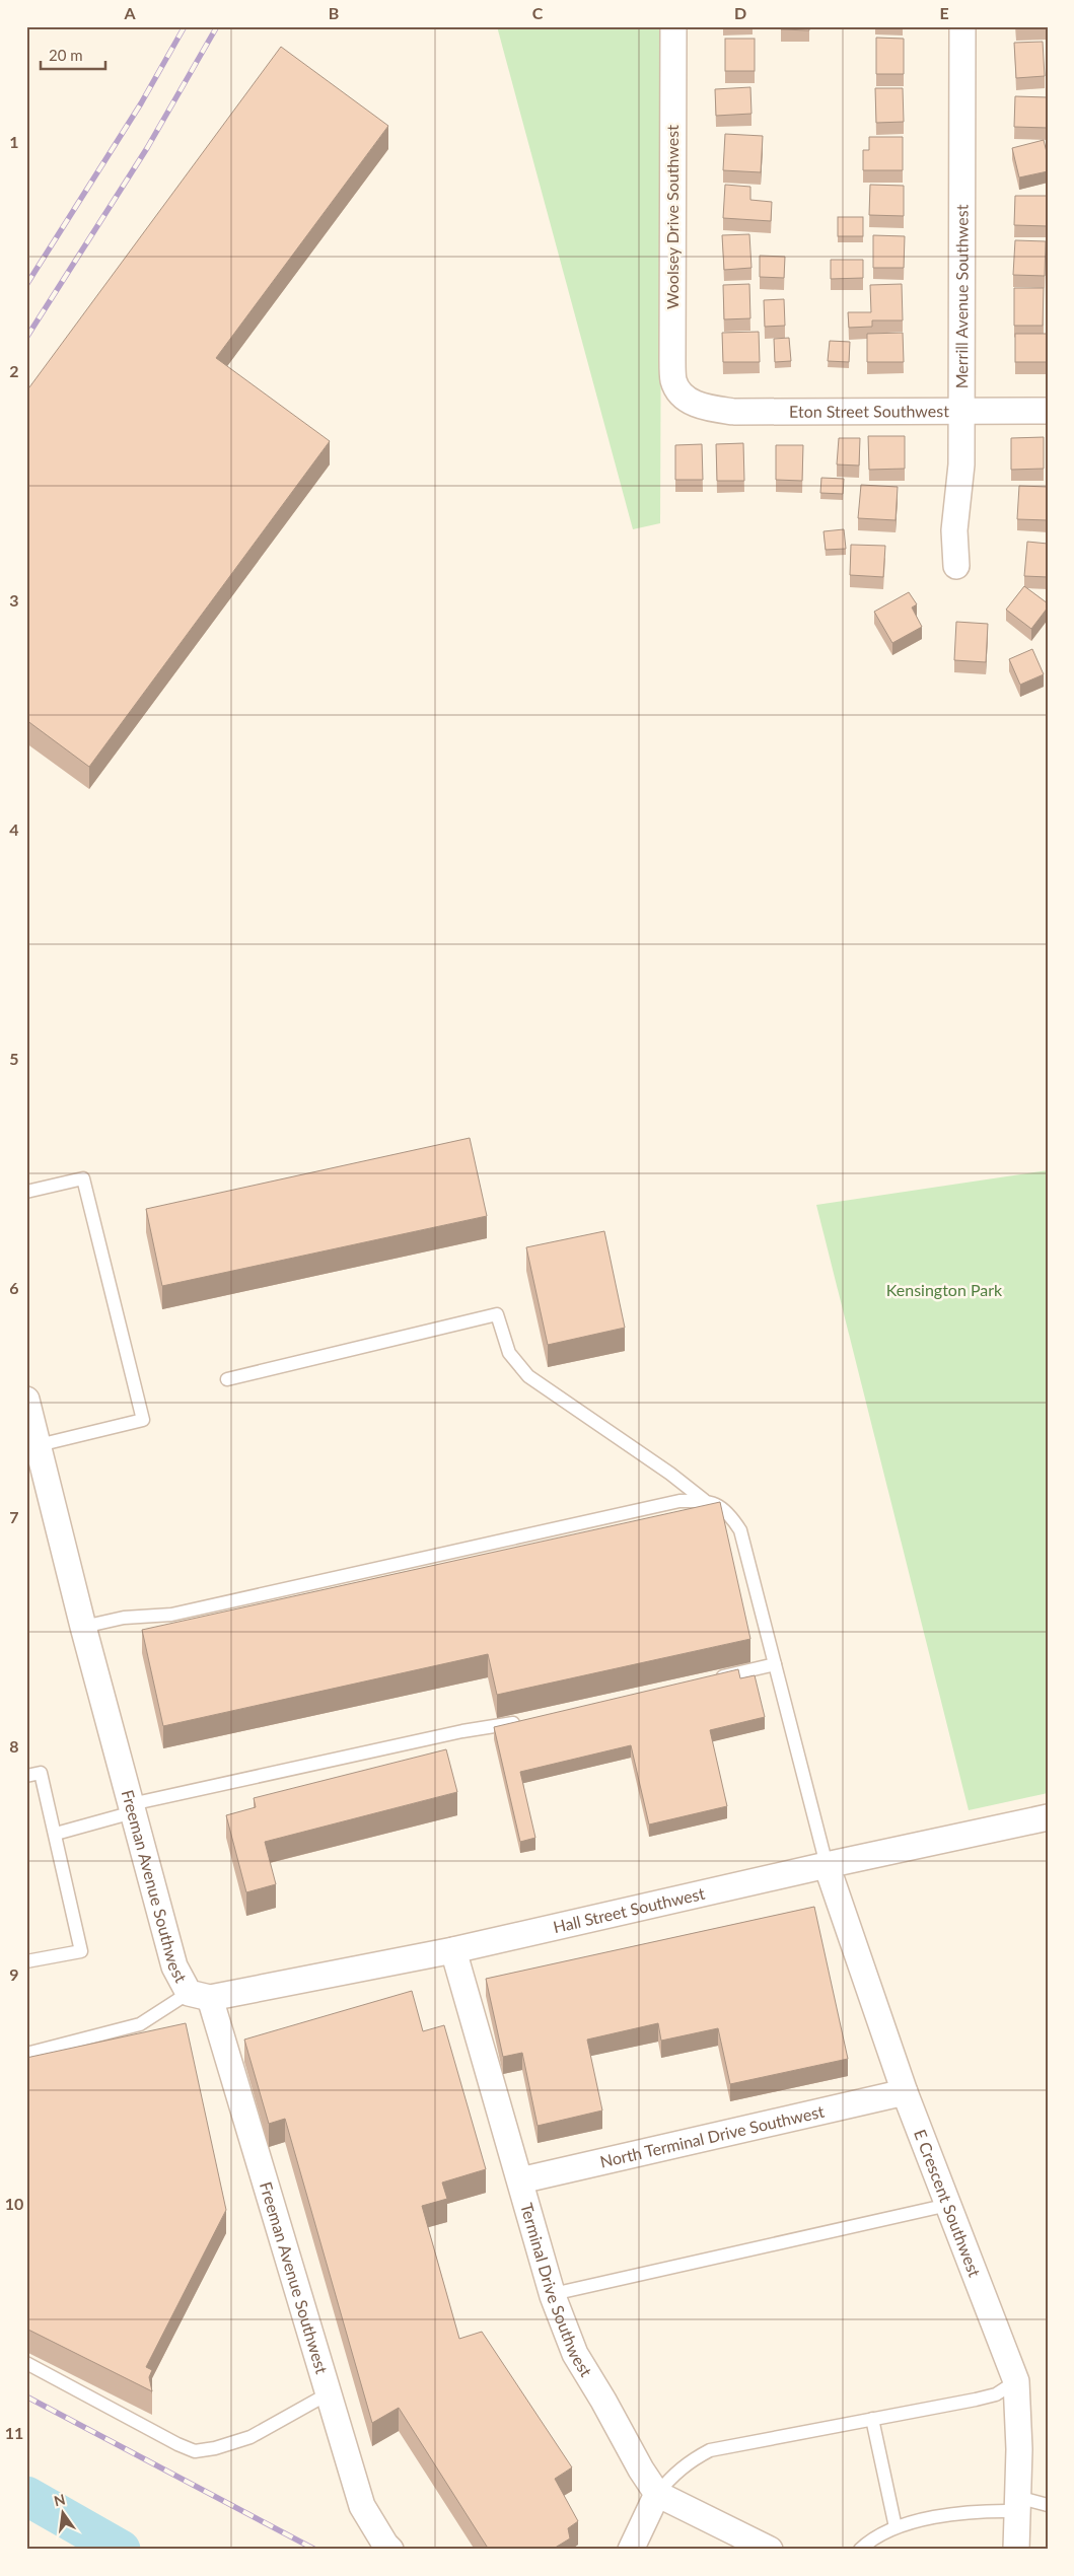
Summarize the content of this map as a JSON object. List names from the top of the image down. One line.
{"streets":{"street":["Woolsey Drive Southwest","Merrill Avenue Southwest","Eton Street Southwest","Freeman Avenue Southwest","Hall Street Southwest","North Terminal Drive Southwest","E Crescent Southwest","Terminal Drive Southwest"]},"crossings":[["Woolsey Drive Southwest","Eton Street Southwest"],["Merrill Avenue Southwest","Eton Street Southwest"],["Freeman Avenue Southwest","Hall Street Southwest"],["Hall Street Southwest","E Crescent Southwest"],["Hall Street Southwest","Terminal Drive Southwest"],["North Terminal Drive Southwest","E Crescent Southwest"],["North Terminal Drive Southwest","Terminal Drive Southwest"]],"parks":["Kensington Park"],"scale_bar":"20 m","north":"top","grid":{"columns":["A","B","C","D","E"],"rows":["1","2","3","4","5","6","7","8","9","10","11"]}}
